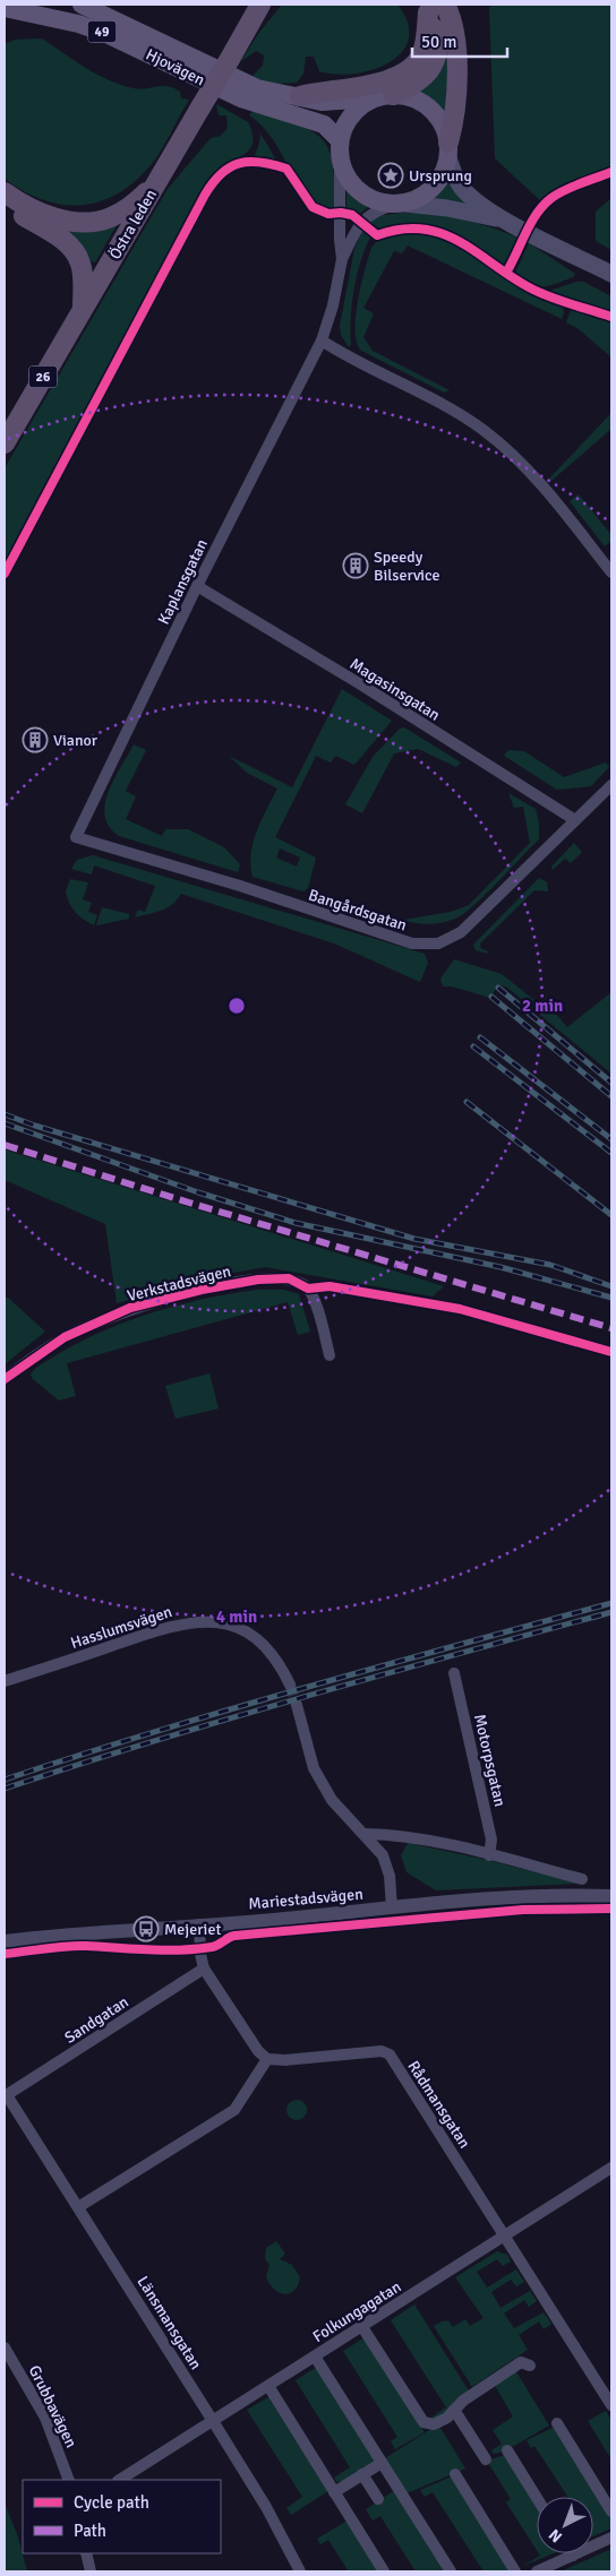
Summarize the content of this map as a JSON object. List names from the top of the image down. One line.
{"streets":{"highway":["Östra leden","26"],"main road":["49","Hjovägen"],"street":["Kaplansgatan","Magasinsgatan","Bangårdsgatan","Verkstadsvägen","Hasslumsvägen","Motorpsgatan","Mariestadsvägen","Sandgatan","Rådmansgatan","Folkungagatan","Länsmansgatan","Grubbavägen"]},"crossings":[["Hjovägen","Kaplansgatan"],["Kaplansgatan","Magasinsgatan"],["Kaplansgatan","Bangårdsgatan"],["Magasinsgatan","Bangårdsgatan"],["Sandgatan","Länsmansgatan"],["Rådmansgatan","Folkungagatan"],["Folkungagatan","Länsmansgatan"]],"places":{"place":["Ursprung"],"building":["Speedy Bilservice","Vianor"],"bus stop":["Mejeriet"]},"legend":["Cycle path","Path"],"scale_bar":"50 m","north":"bottom left","rings":["2 min","4 min"]}
